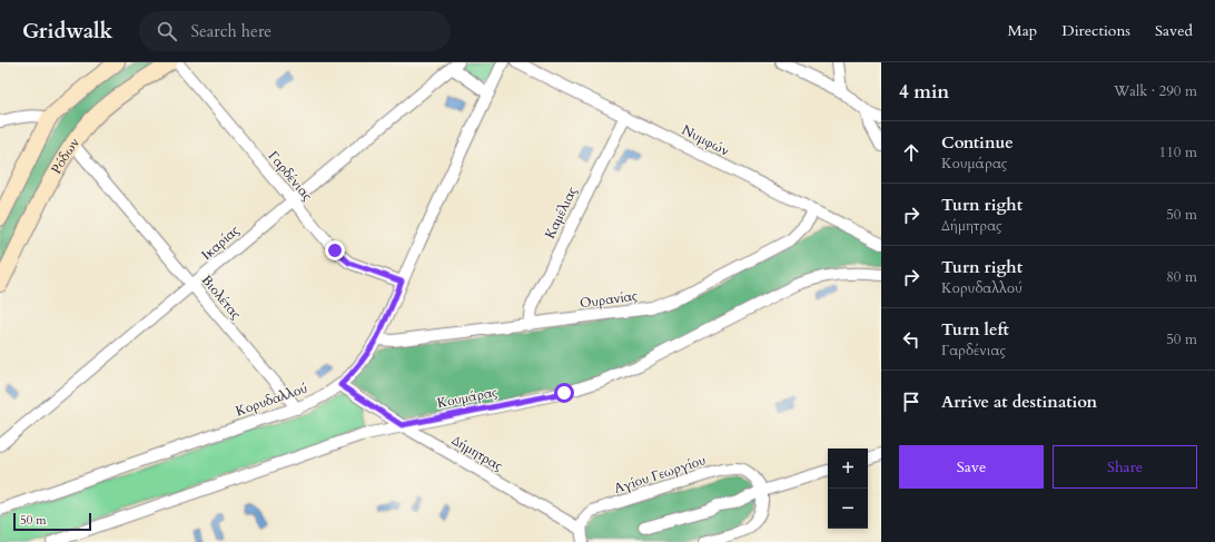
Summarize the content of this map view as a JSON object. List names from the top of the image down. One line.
{"streets":{"street":["Νυμφών","Ρόδων","Γαρδένιας","Καμέλιας","Ικαρίας","Βιολέτας","Ουρανίας","Κουμάρας","Κορυδαλλού","Δήμητρας","Αγίου Γεωργίου"]},"crossings":[["Νυμφών","Καμέλιας"],["Νυμφών","Ουρανίας"],["Ρόδων","Βιολέτας"],["Γαρδένιας","Ικαρίας"],["Γαρδένιας","Κορυδαλλού"],["Καμέλιας","Ουρανίας"],["Ικαρίας","Βιολέτας"],["Βιολέτας","Κορυδαλλού"],["Ουρανίας","Κορυδαλλού"],["Κουμάρας","Δήμητρας"],["Κορυδαλλού","Δήμητρας"],["Δήμητρας","Αγίου Γεωργίου"]],"scale_bar":"50 m","page":{"header":"Gridwalk","search":"Search here","nav":["Map","Directions","Saved"],"heading":["4 min","Walk · 290 m"],"list":[["Continue","Κουμάρας","110 m"],["Turn right","Δήμητρας","50 m"],["Turn right","Κορυδαλλού","80 m"],["Turn left","Γαρδένιας","50 m"],"Arrive at destination"],"buttons":["Save","Share"],"map_buttons":["+","−"],"scale":"50 m"}}
